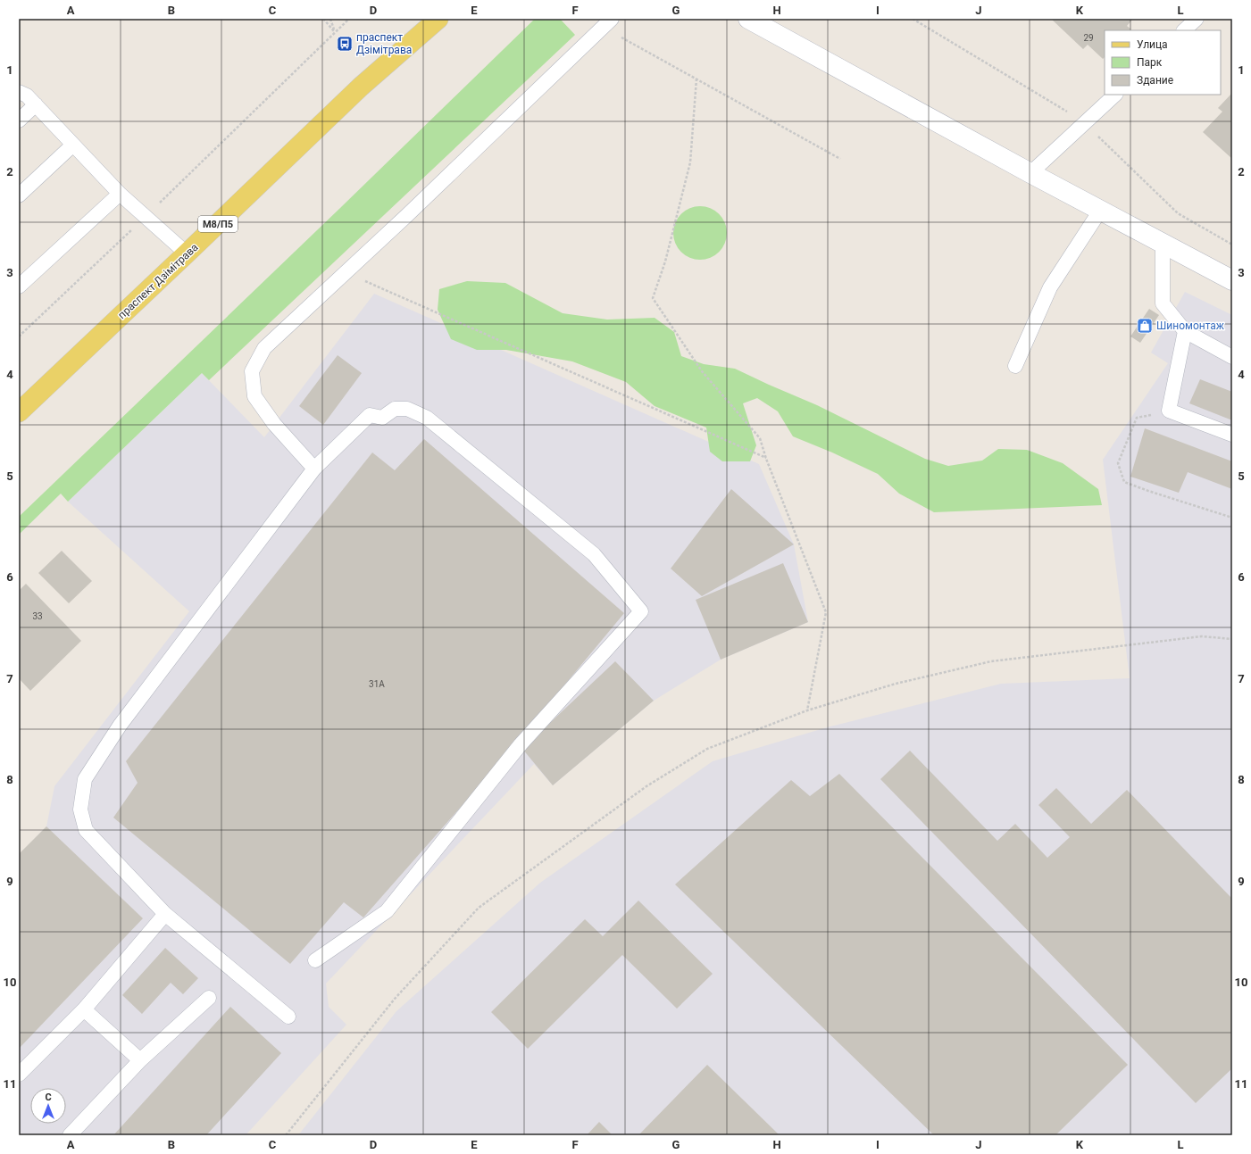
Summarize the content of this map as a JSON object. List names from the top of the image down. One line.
{"streets":{"main road":["М8/П5","праспект Дзімітрава"]},"places":{"bus stop":["праспект Дзімітрава"],"shop":["Шиномонтаж"]},"house_numbers":["29","33","31А"],"legend":["Улица","Парк","Здание"],"north":"top","grid":{"columns":["A","B","C","D","E","F","G","H","I","J","K","L"],"rows":["1","2","3","4","5","6","7","8","9","10","11"]}}
